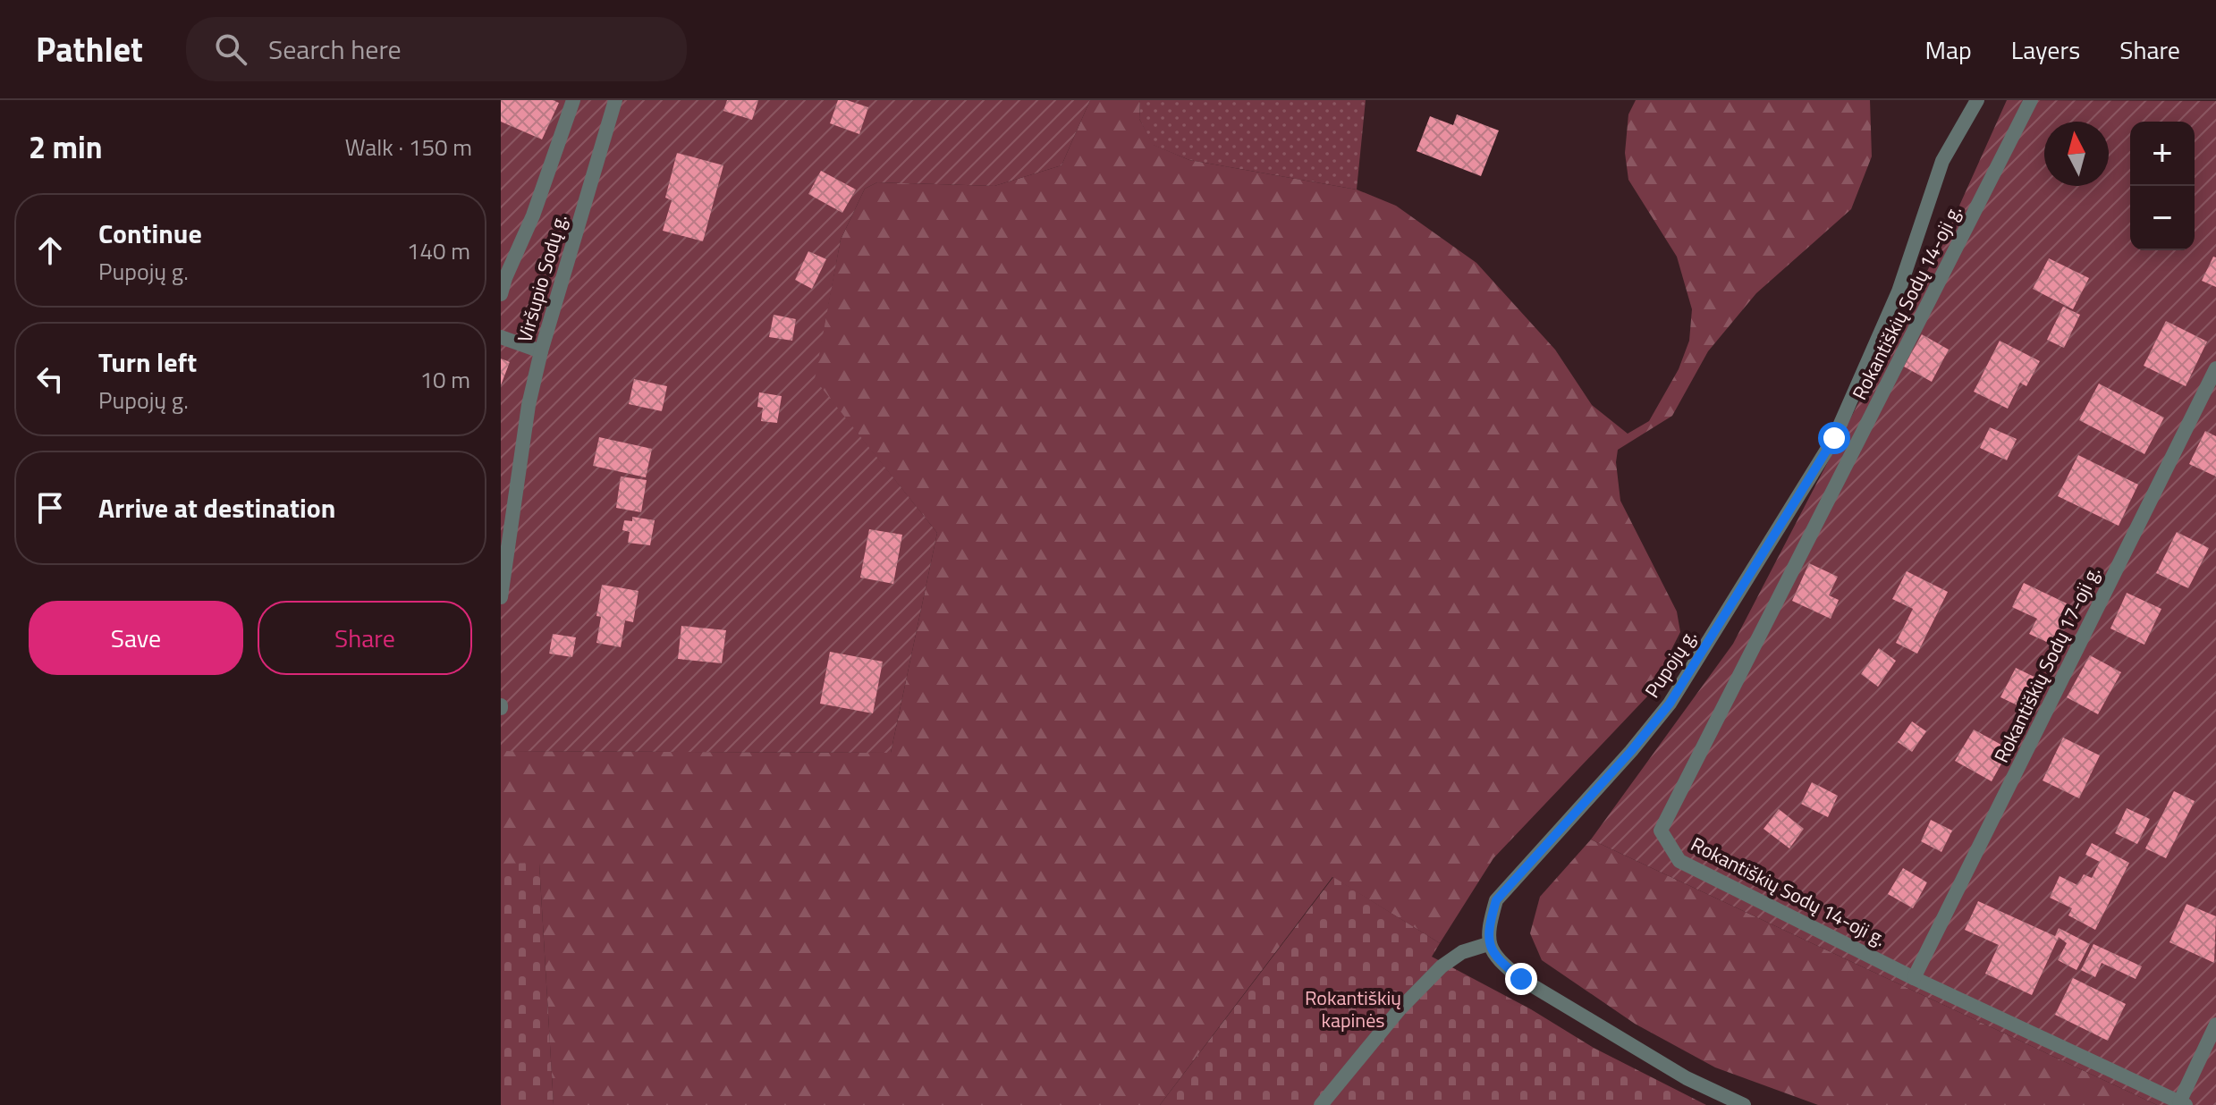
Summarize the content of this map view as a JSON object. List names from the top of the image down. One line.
{"streets":{"street":["Viršupio Sodų g.","Rokantiškių Sodų 14-oji g.","Pupojų g.","Rokantiškių Sodų 17-oji g."]},"crossings":[["Rokantiškių Sodų 14-oji g.","Rokantiškių Sodų 17-oji g."]],"parks":["Rokantiškių kapinės"],"north":"top","page":{"header":"Pathlet","search":"Search here","nav":["Map","Layers","Share"],"heading":["2 min","Walk · 150 m"],"map_buttons":["+","−"],"list":[["Continue","Pupojų g.","140 m"],["Turn left","Pupojų g.","10 m"],"Arrive at destination"],"buttons":["Save","Share"]}}
